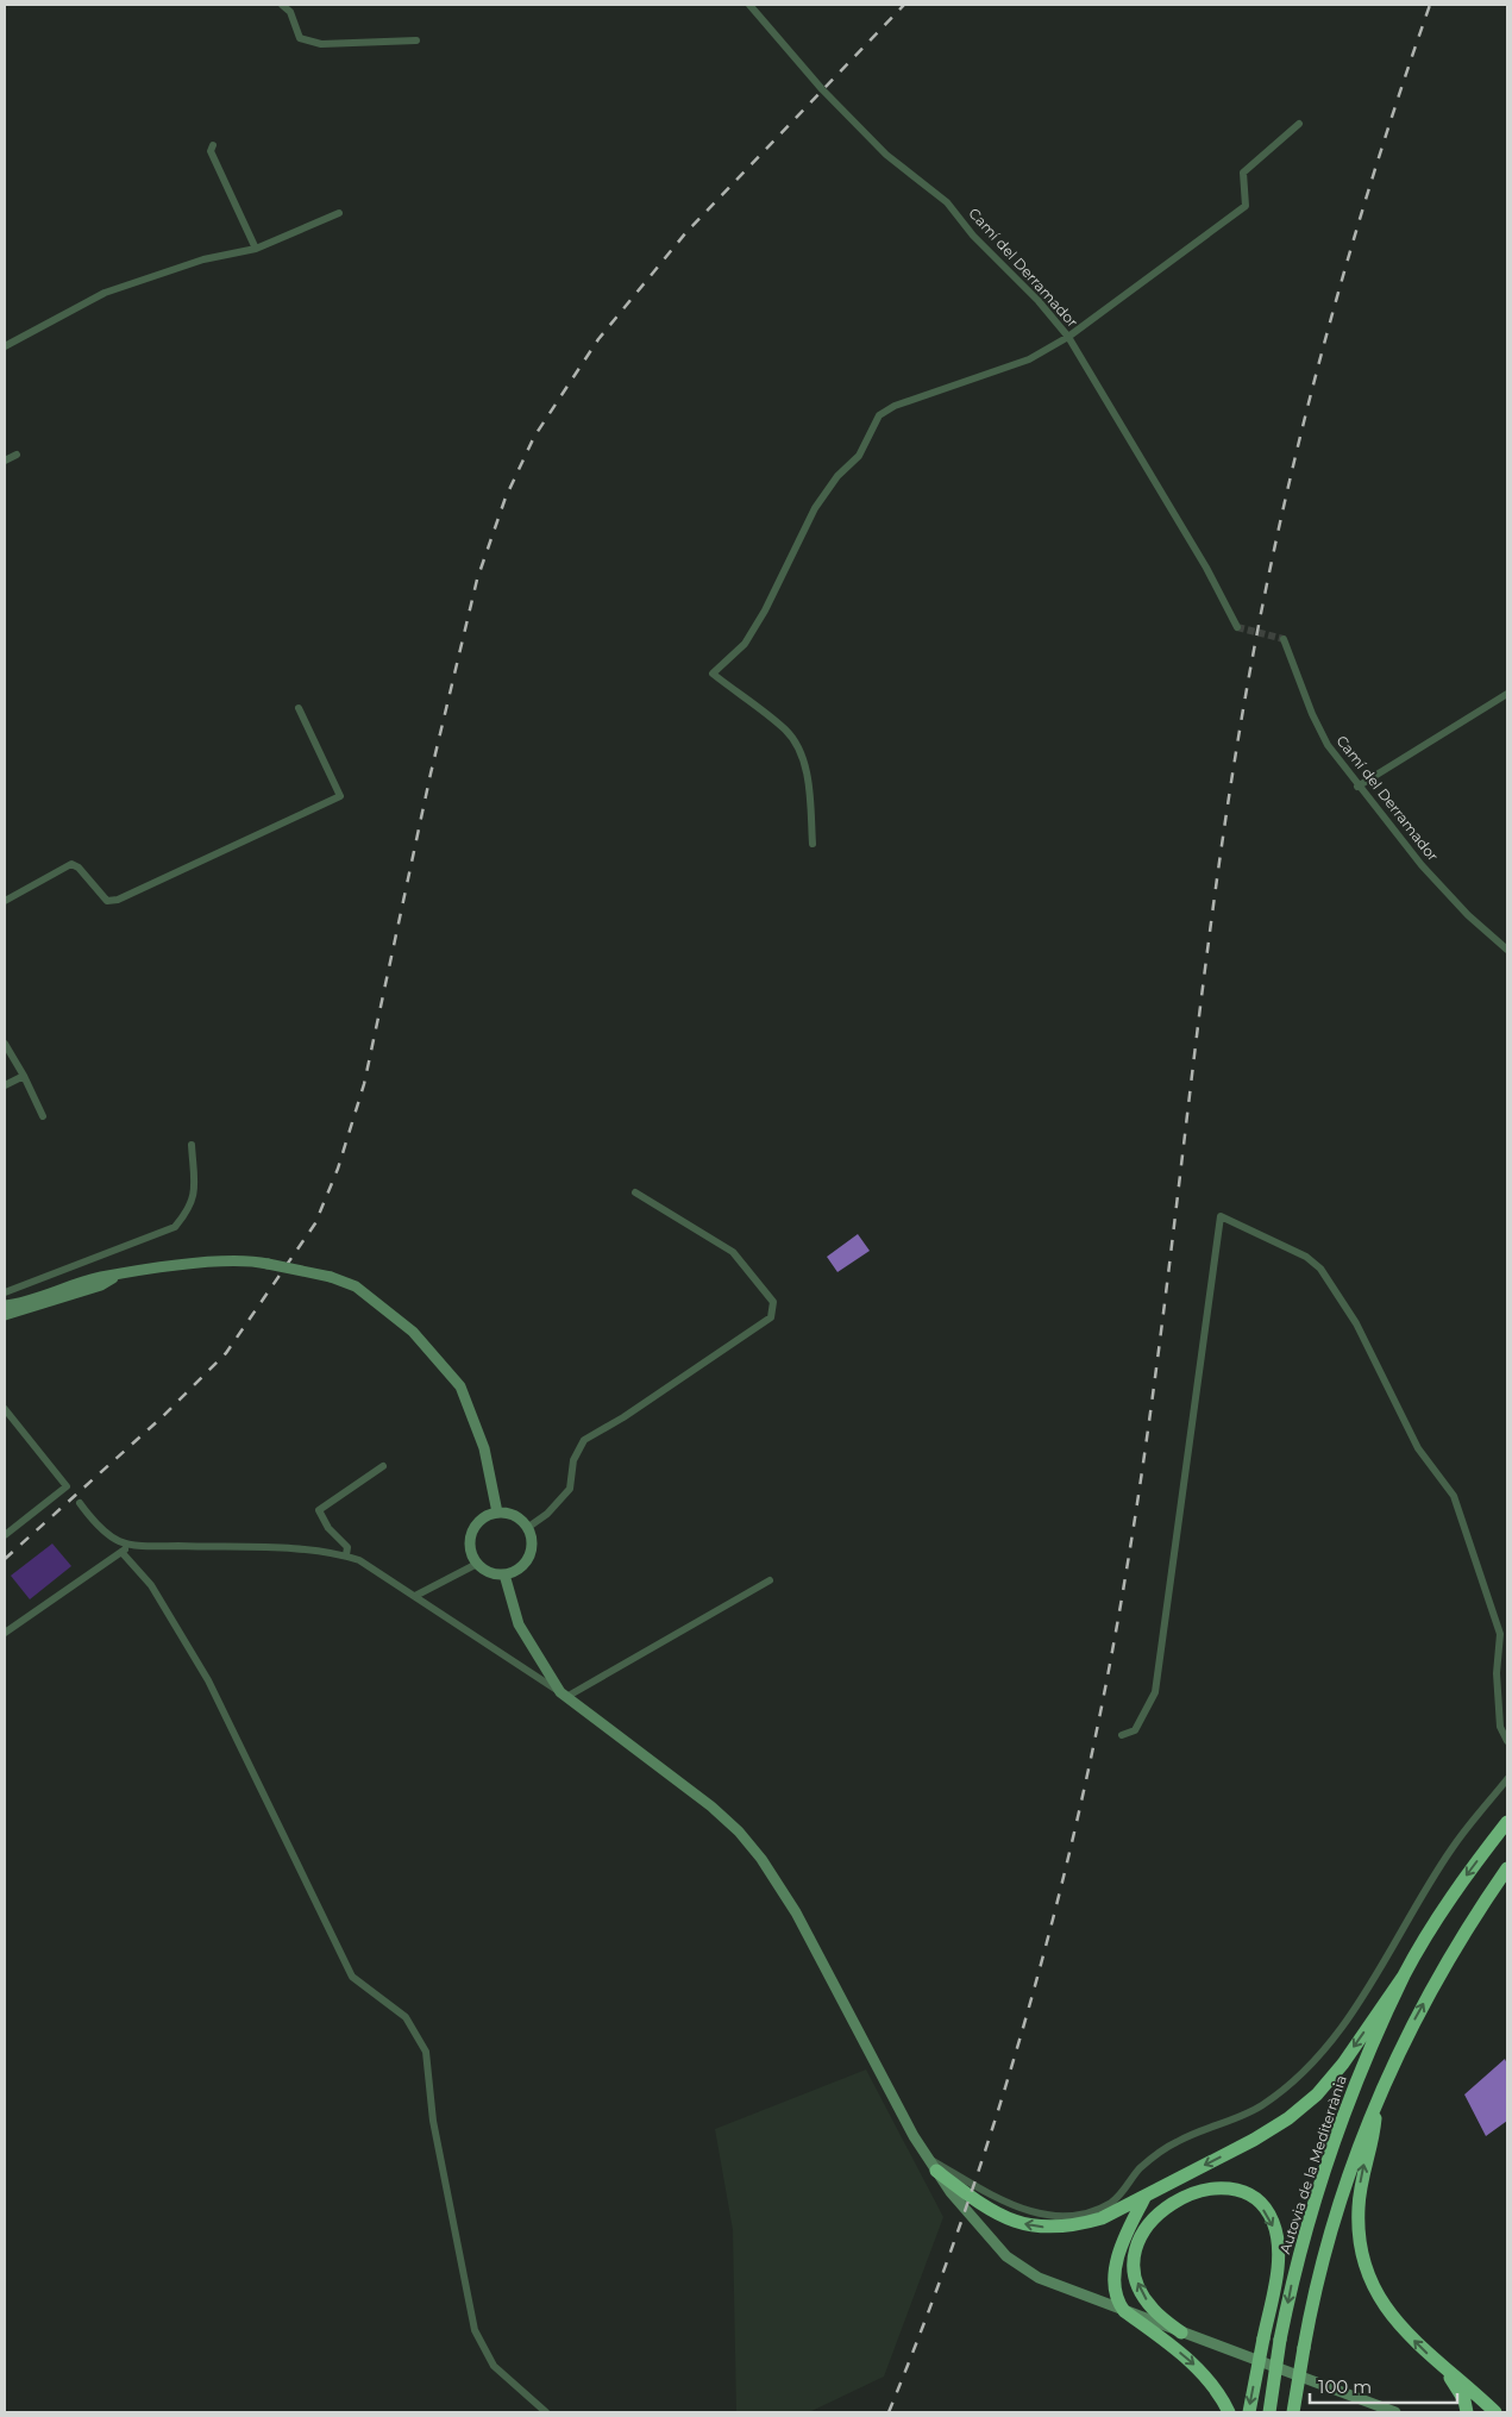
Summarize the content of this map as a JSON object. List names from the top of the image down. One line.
{"streets":{"highway":["Autovia de la Mediterrània"],"street":["Camí del Derramador"]},"scale_bar":"100 m"}
